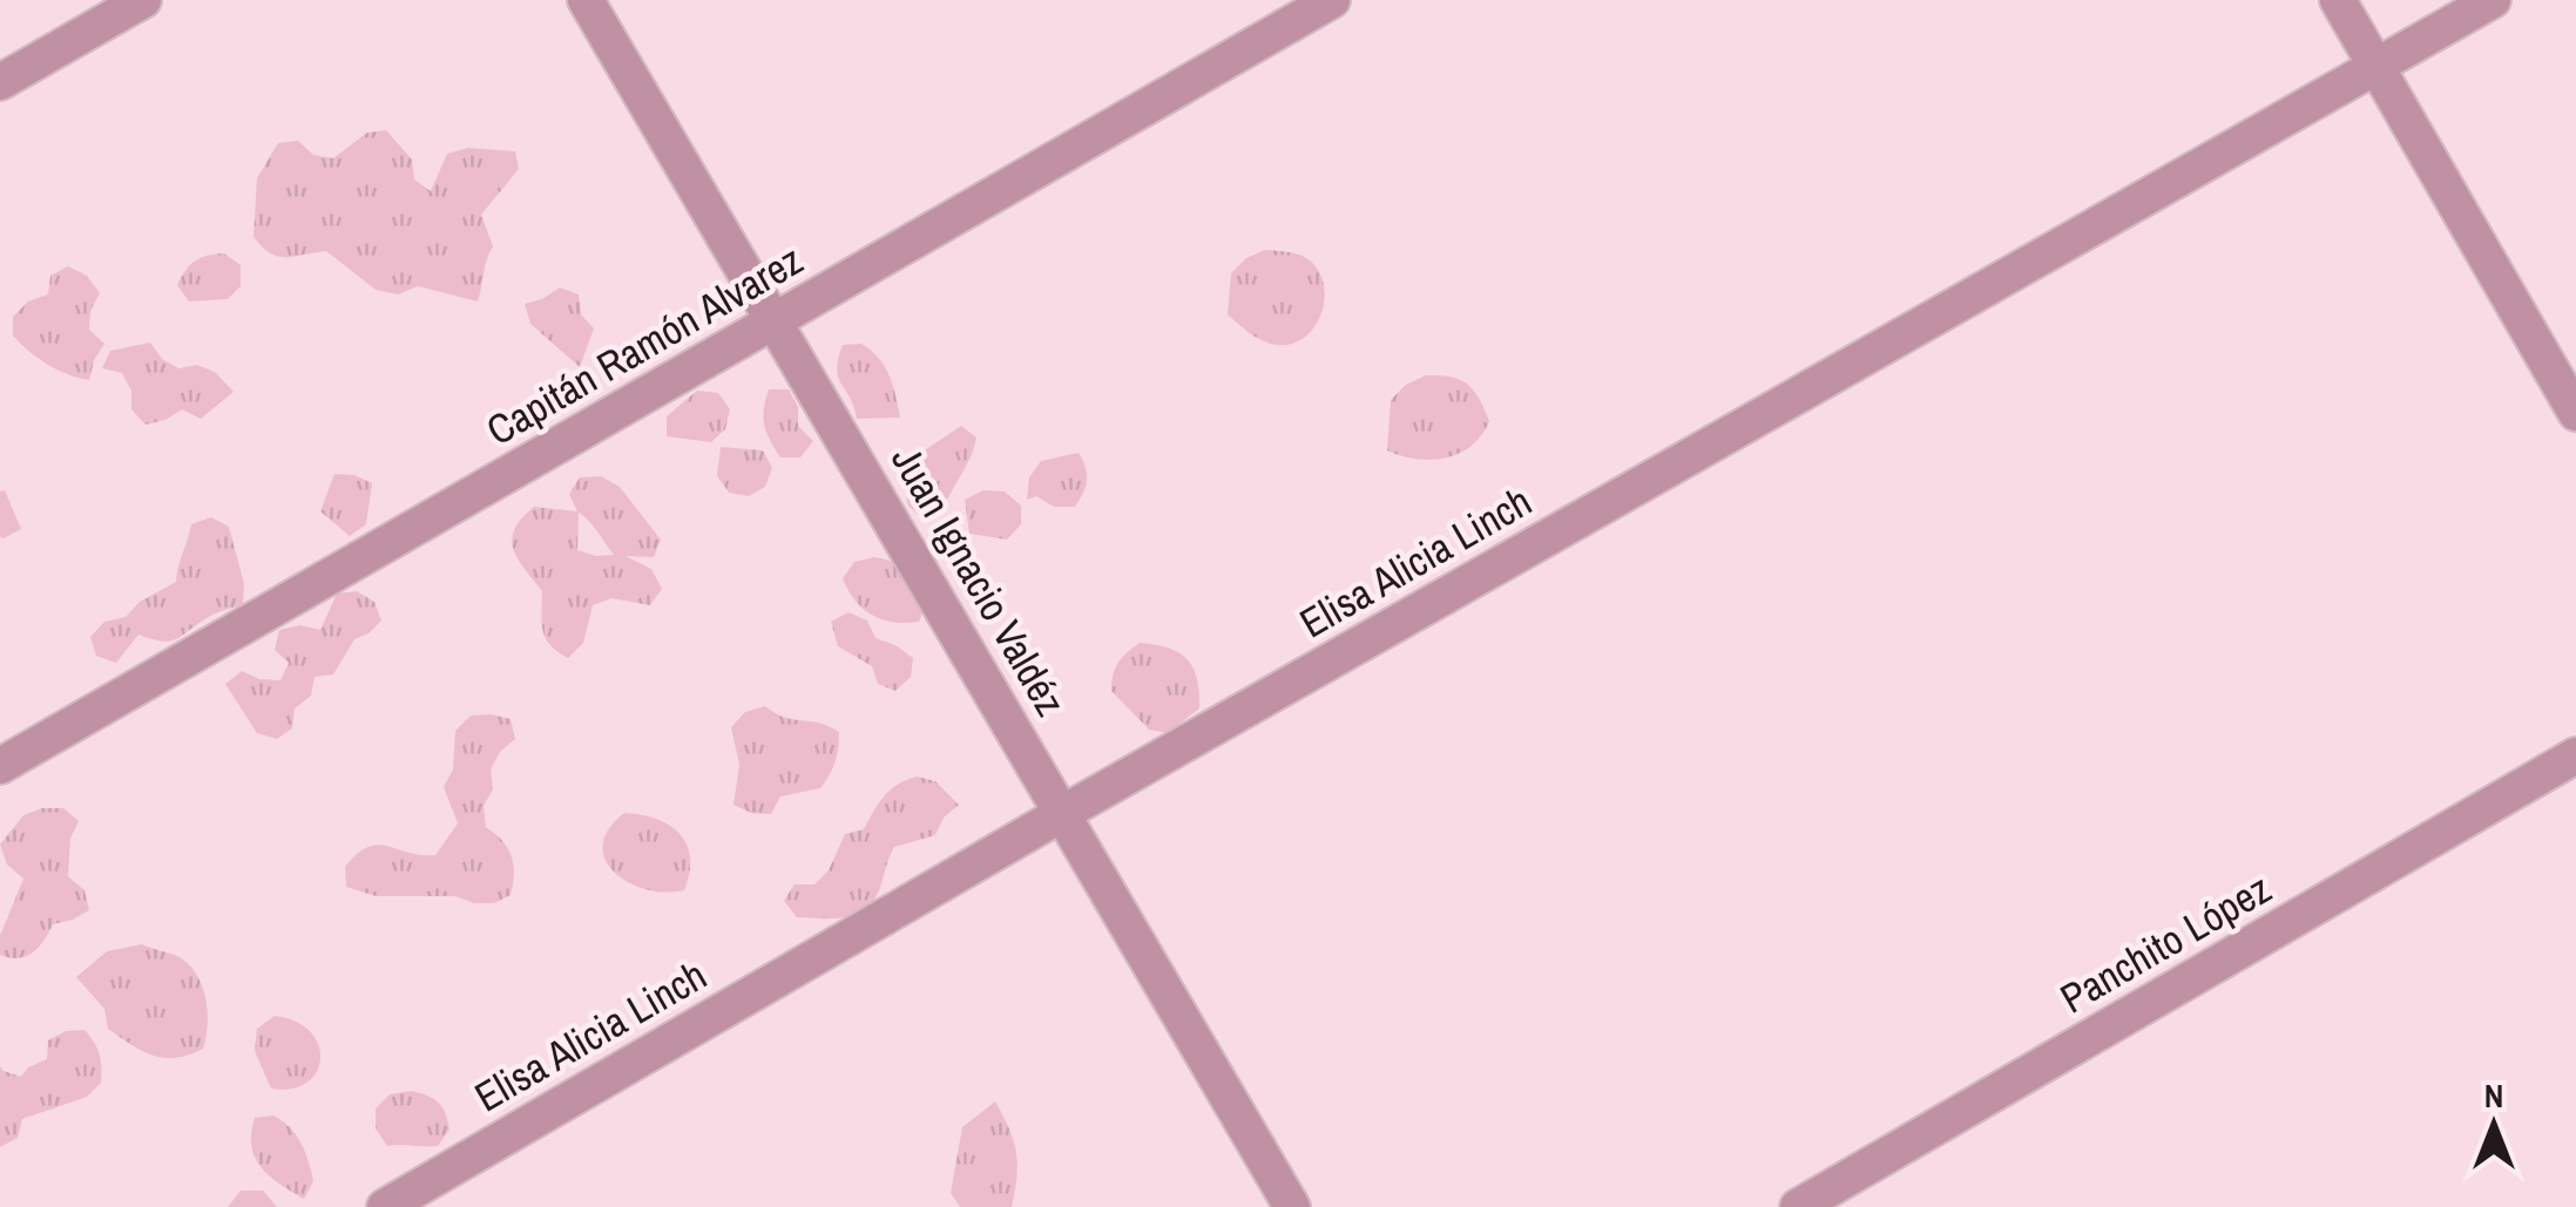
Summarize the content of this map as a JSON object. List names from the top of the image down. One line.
{"streets":{"street":["Capitán Ramón Alvarez","Elisa Alicia Linch","Juan Ignacio Valdéz","Panchito López"]},"crossings":[["Capitán Ramón Alvarez","Juan Ignacio Valdéz"],["Elisa Alicia Linch","Juan Ignacio Valdéz"]],"north":"top"}
